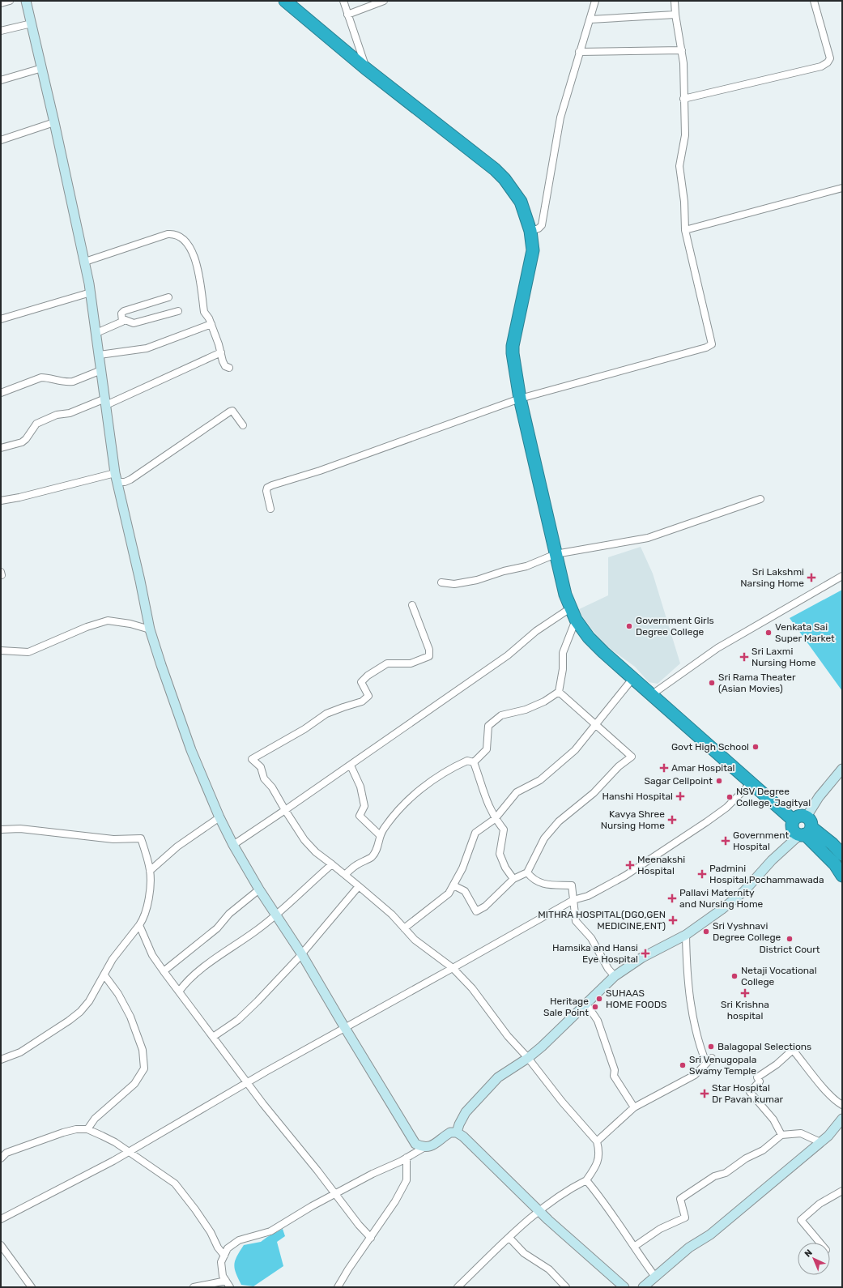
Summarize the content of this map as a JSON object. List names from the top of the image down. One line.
{"places":{"health":["Sri Lakshmi Narsing Home","Sri Laxmi Nursing Home","Amar Hospital","Hanshi Hospital","Kavya Shree Nursing Home","Government Hospital","Meenakshi Hospital","Padmini Hospital,Pochammawada","Pallavi Maternity and Nursing Home","MITHRA HOSPITAL(DGO,GEN MEDICINE,ENT)","Hamsika and Hansi Eye Hospital","Sri Krishna hospital","Star Hospital Dr Pavan kumar"],"other":["Government Girls Degree College","Venkata Sai Super Market","Sri Rama Theater (Asian Movies)","Govt High School","Sagar Cellpoint","NSV Degree College, Jagityal","Sri Vyshnavi Degree College","District Court","Netaji Vocational College","SUHAAS HOME FOODS","Heritage Sale Point","Balagopal Selections","Sri Venugopala Swamy Temple"]},"north":"top left"}
